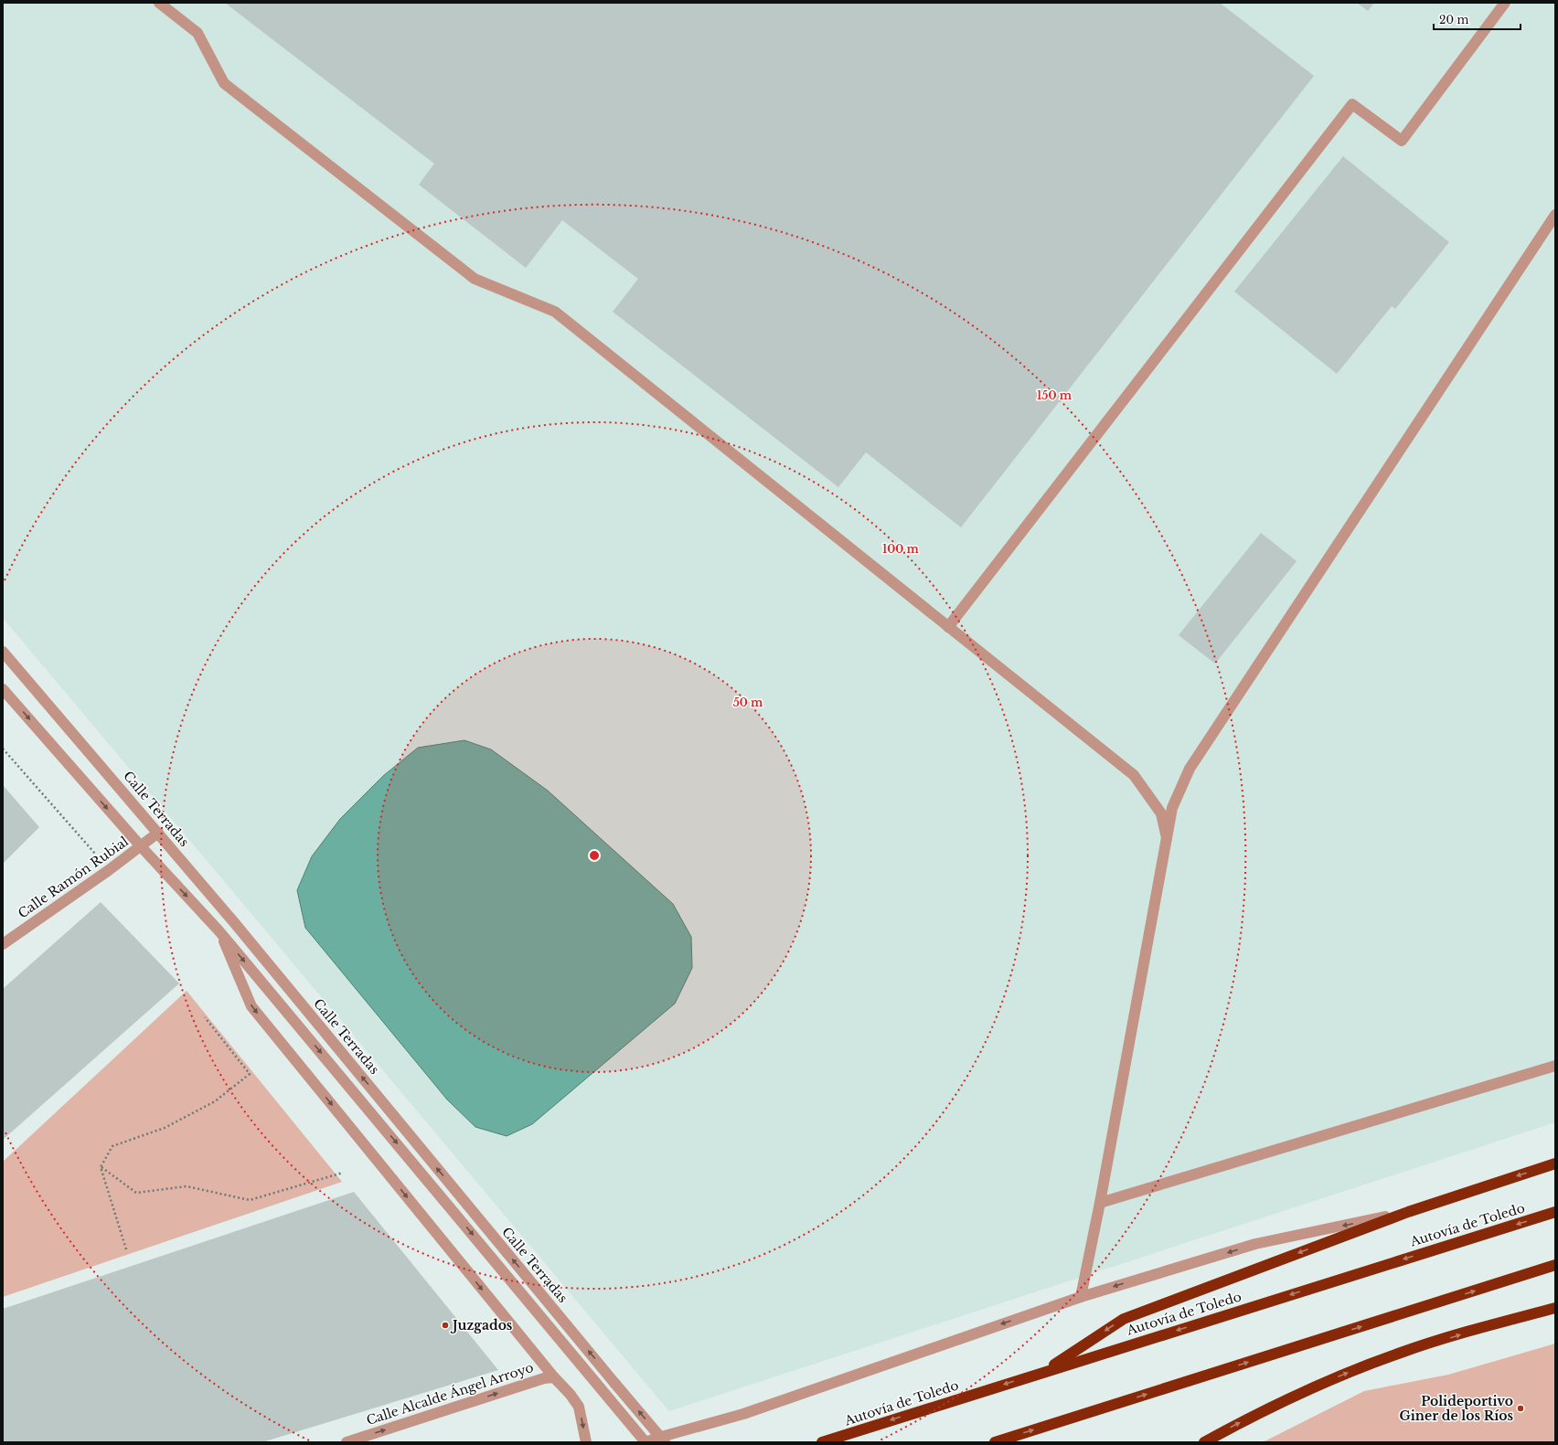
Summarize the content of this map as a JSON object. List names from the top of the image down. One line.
{"streets":{"highway":["Autovía de Toledo"],"street":["Calle Terradas","Calle Ramón Rubial","Calle Alcalde Ángel Arroyo"]},"crossings":[["Calle Terradas","Calle Ramón Rubial"]],"one_way":["Calle Alcalde Ángel Arroyo"],"places":["Juzgados","Polideportivo Giner de los Ríos"],"scale_bar":"20 m","rings":["150 m","100 m","50 m"]}
